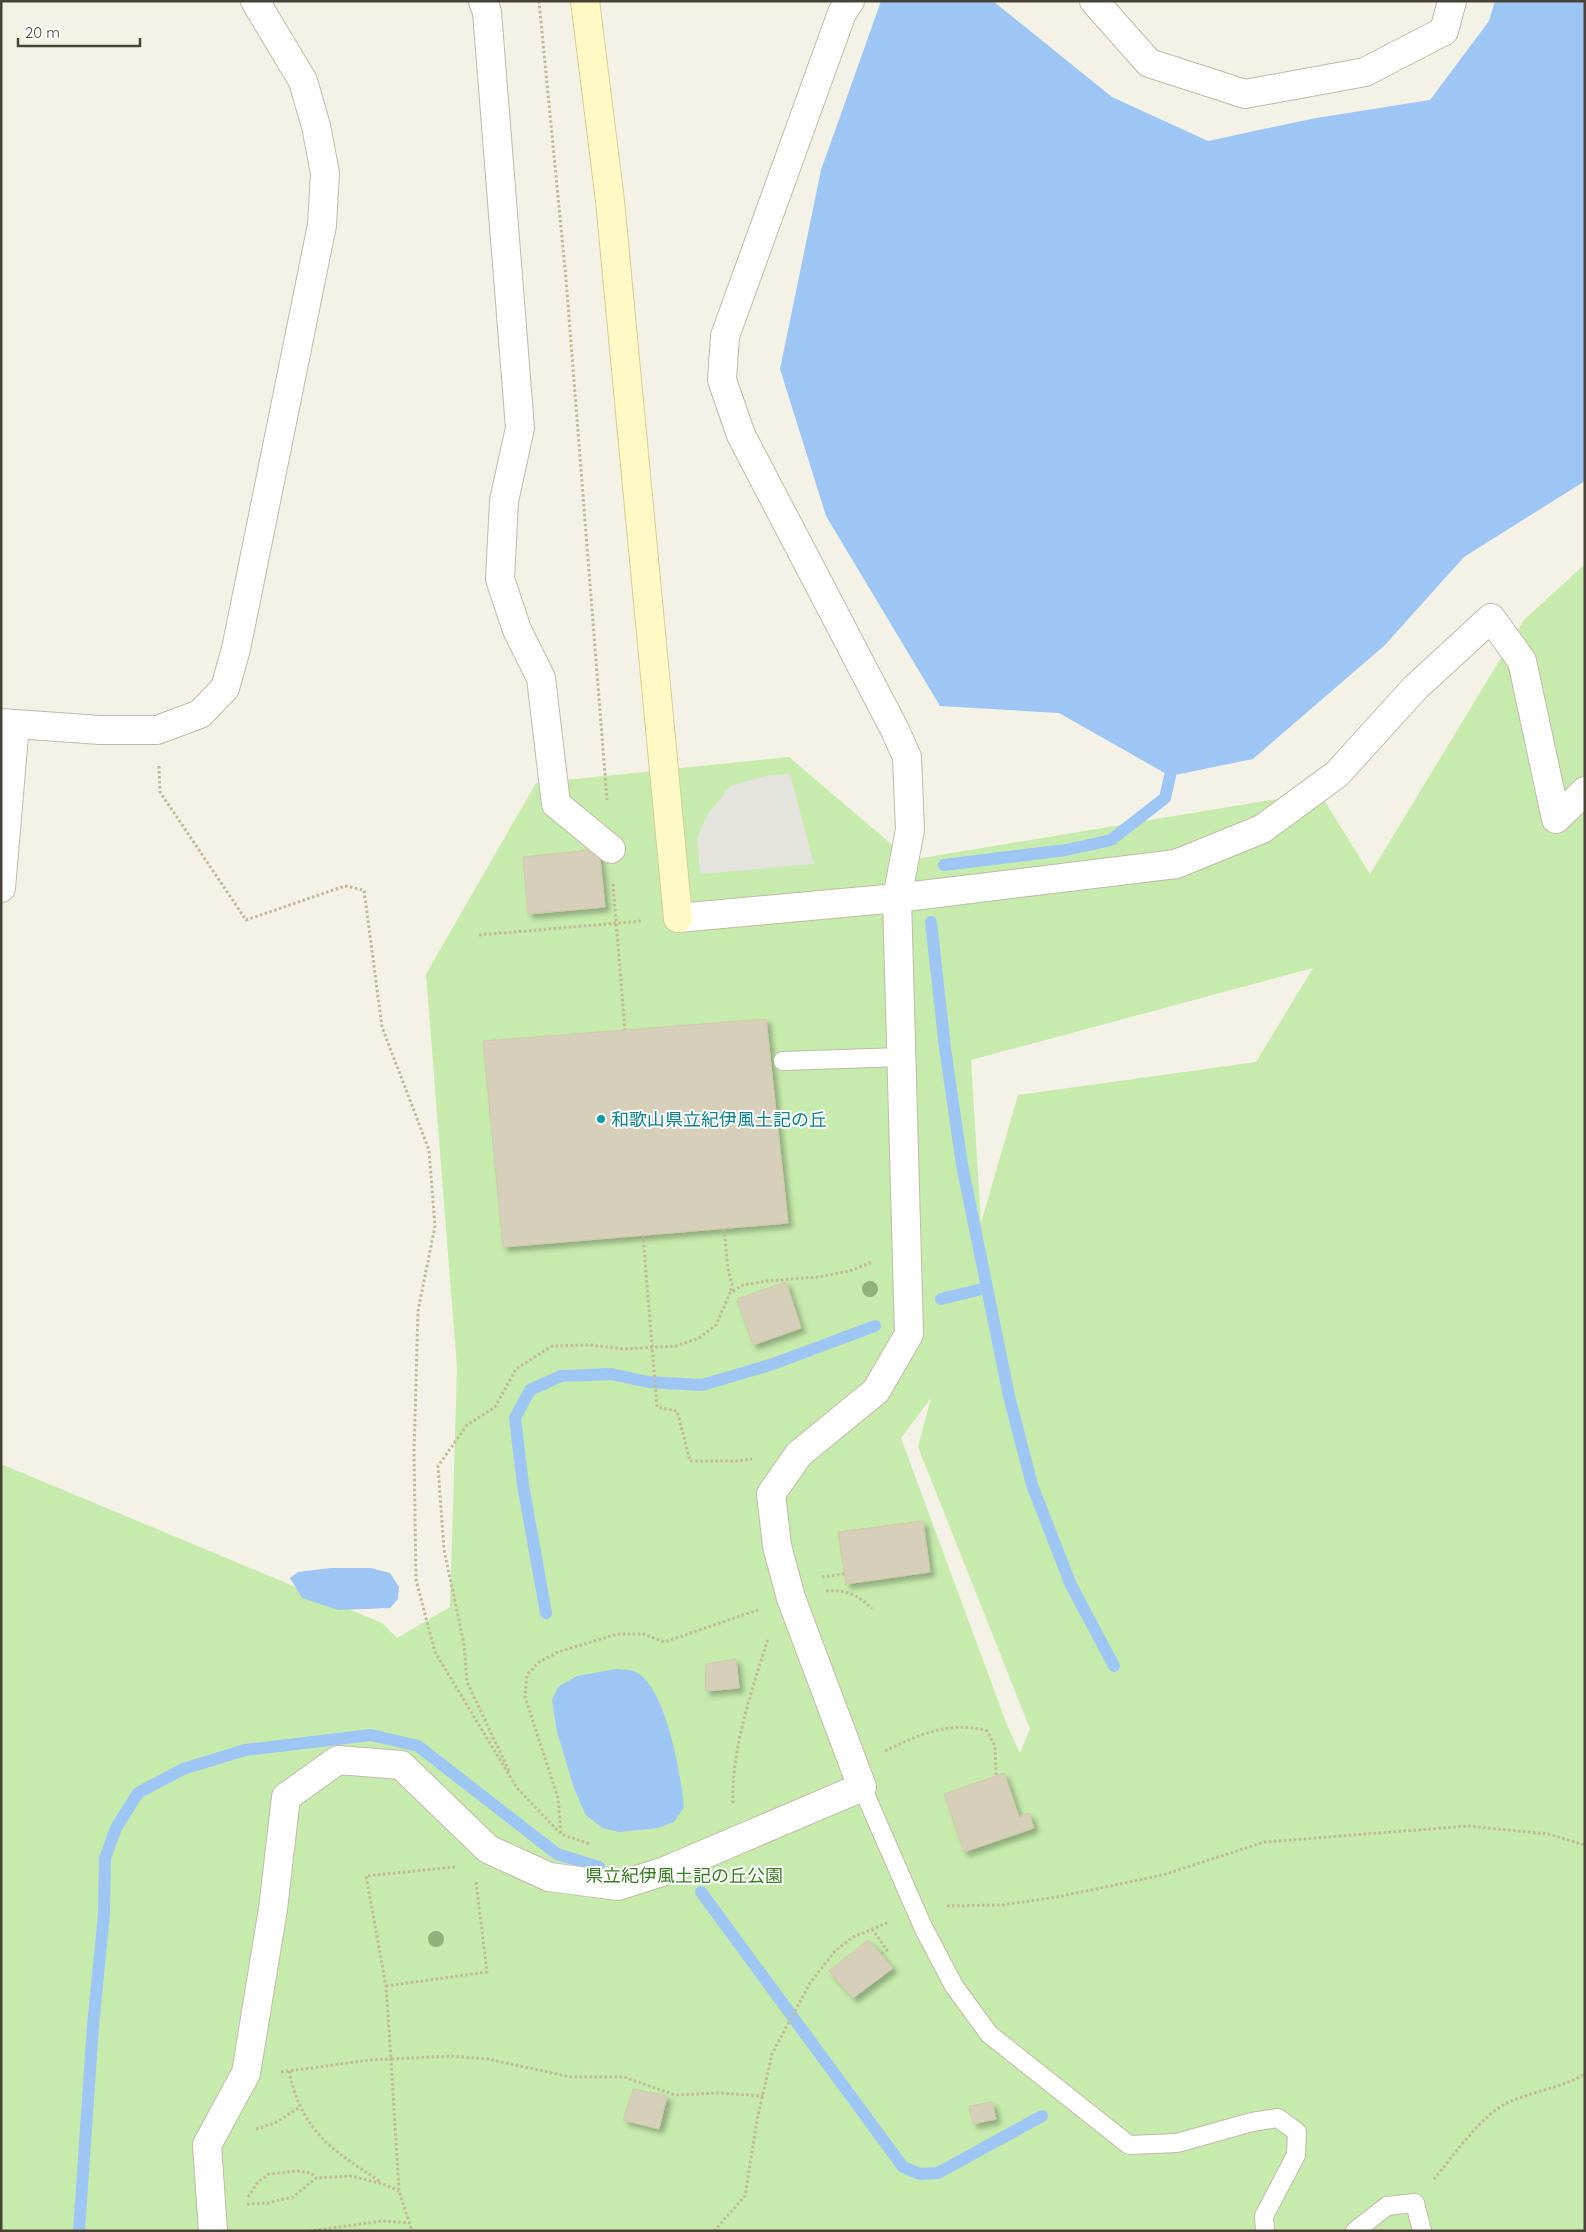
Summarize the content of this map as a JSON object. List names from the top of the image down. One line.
{"parks":["県立紀伊風土記の丘公園"],"places":["和歌山県立紀伊風土記の丘"],"scale_bar":"20 m"}
